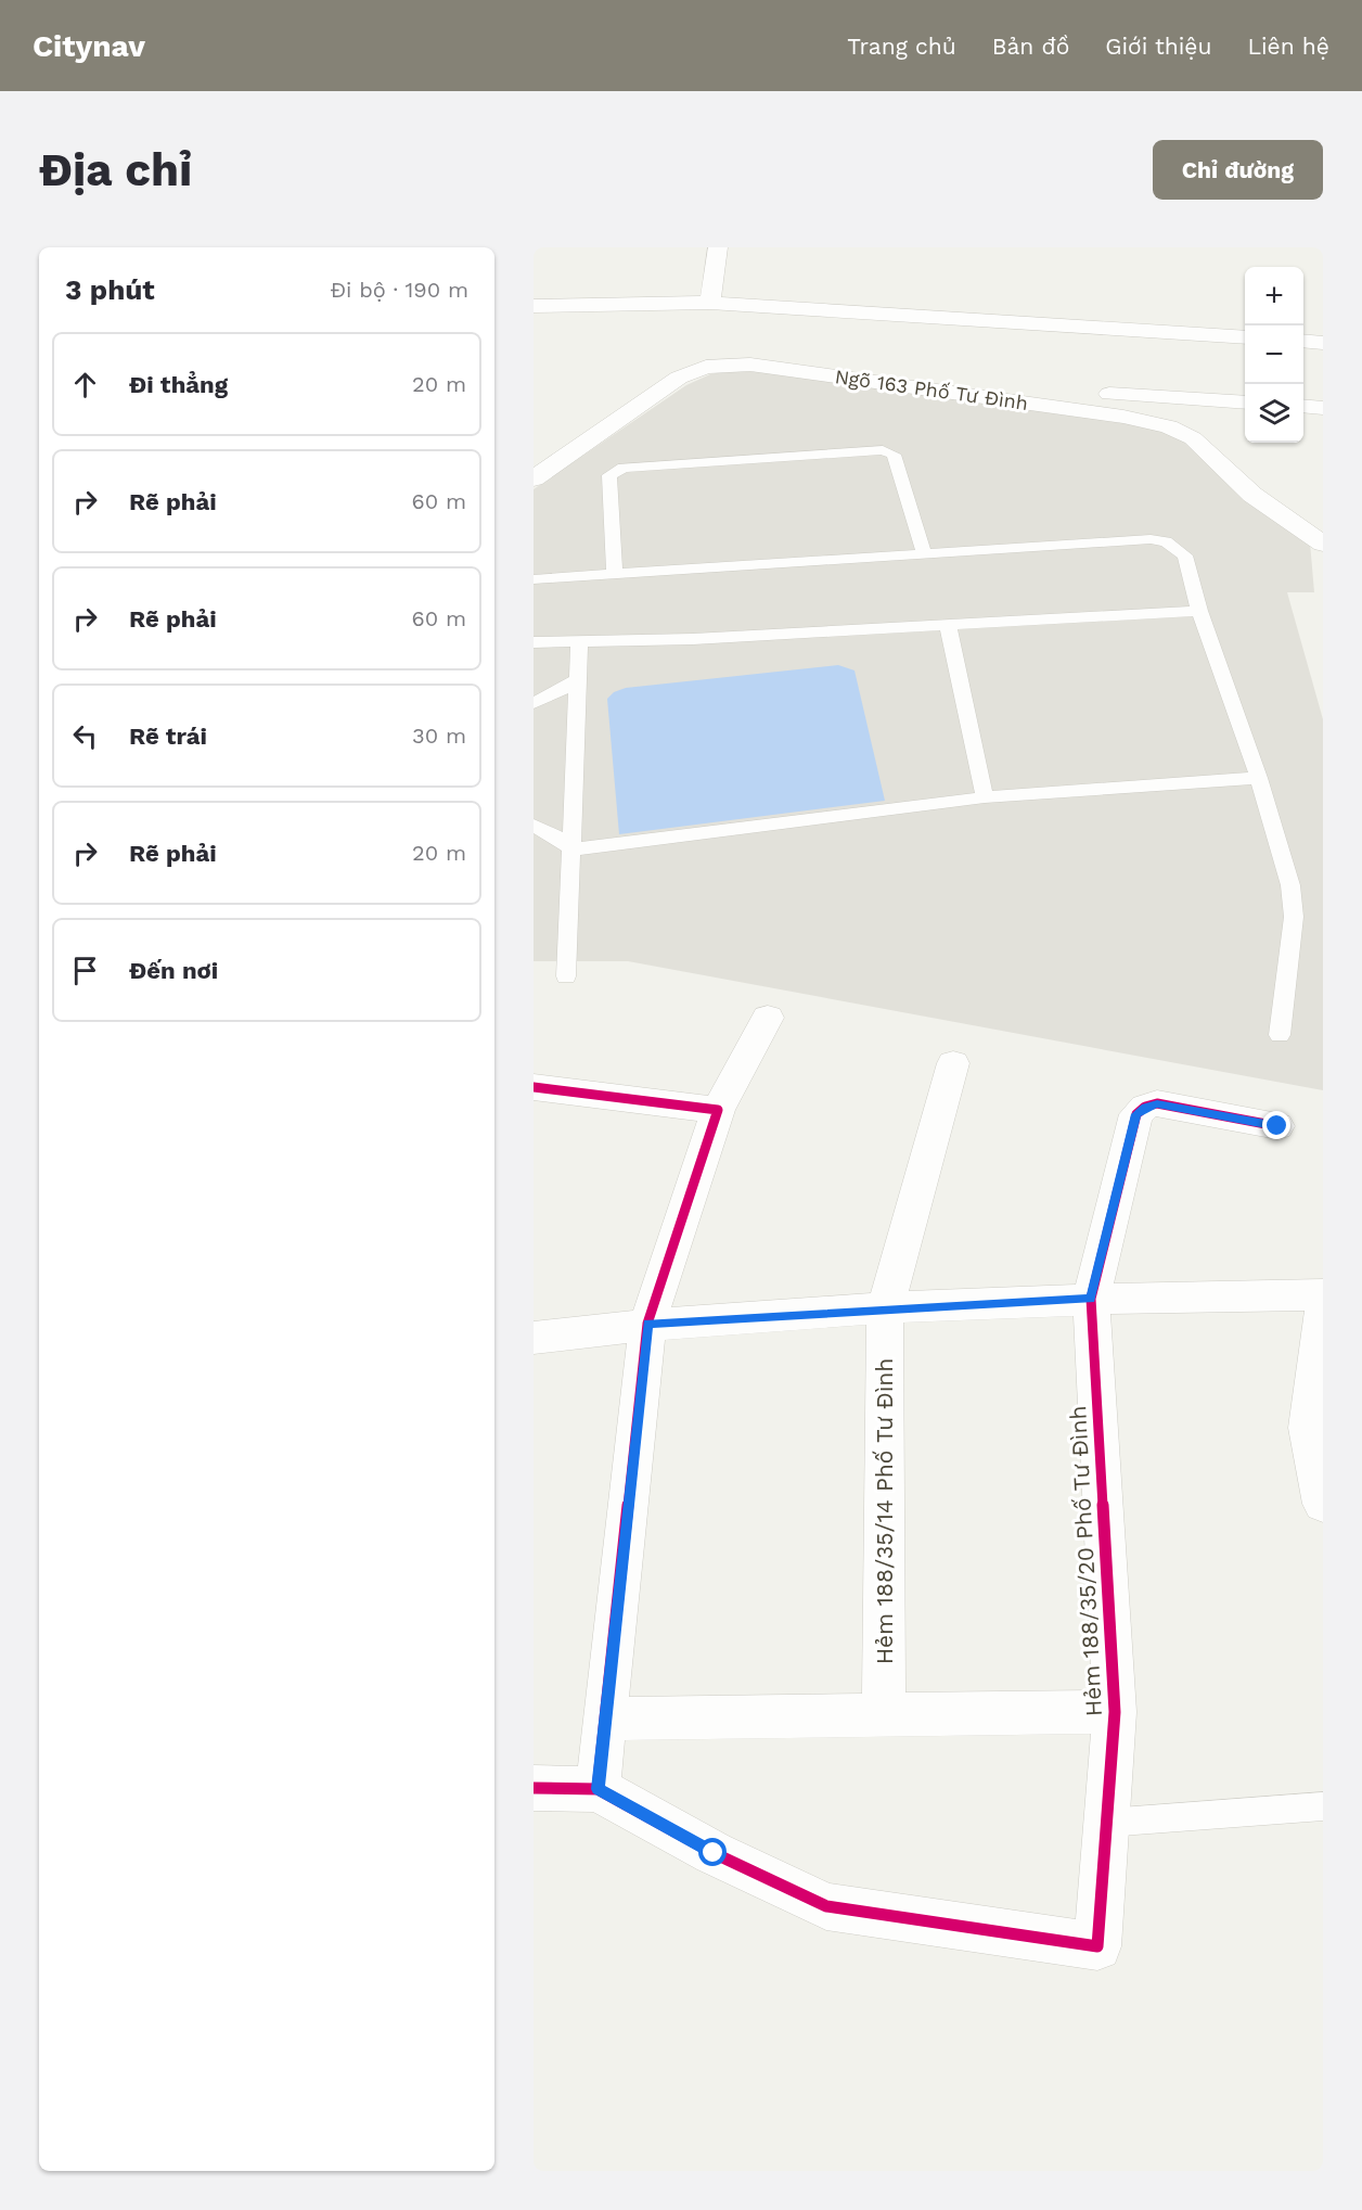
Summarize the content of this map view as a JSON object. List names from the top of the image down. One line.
{"streets":{"street":["Ngõ 163 Phố Tư Đình","Hẻm 188/35/14 Phố Tư Đình","Hẻm 188/35/20 Phố Tư Đình"]},"page":{"header":"Citynav","nav":["Trang chủ","Bản đồ","Giới thiệu","Liên hệ"],"buttons":"Chỉ đường","title":"Địa chỉ","heading":["3 phút","Đi bộ · 190 m"],"map_buttons":["+","−"],"list":[["Đi thẳng","20 m"],["Rẽ phải","60 m"],["Rẽ phải","60 m"],["Rẽ trái","30 m"],["Rẽ phải","20 m"],"Đến nơi"]}}
